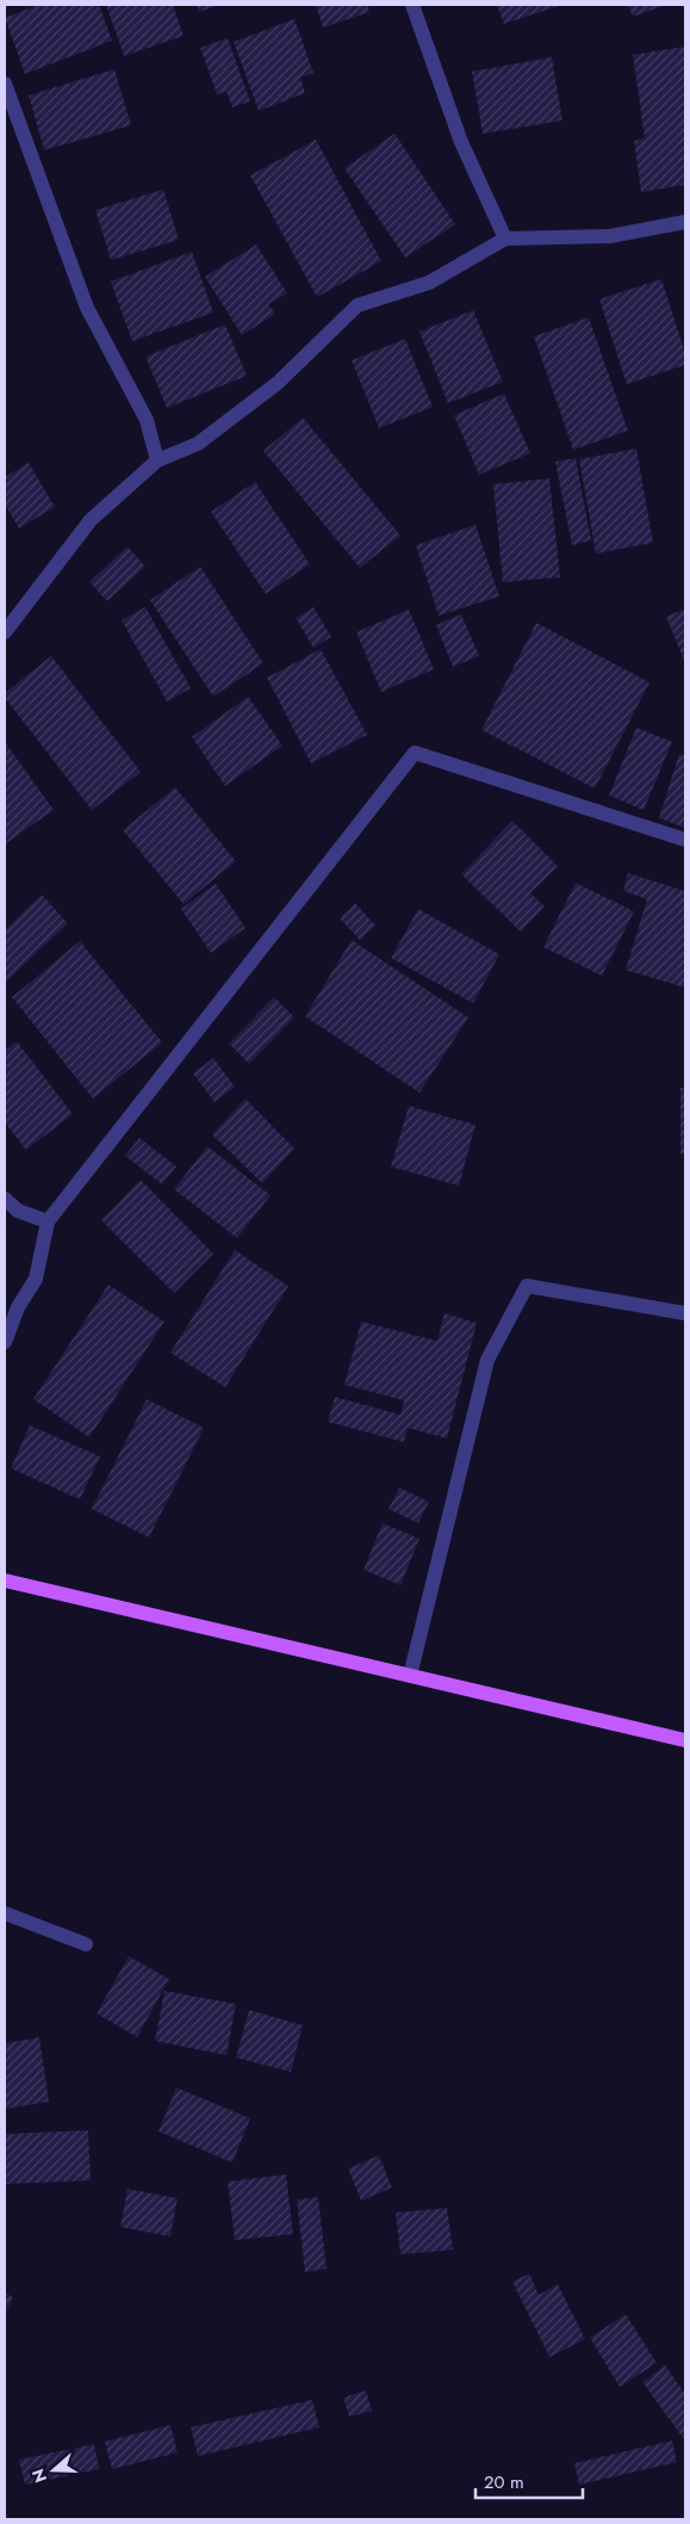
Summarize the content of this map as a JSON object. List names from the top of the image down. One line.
{"scale_bar":"20 m","north":"left"}
